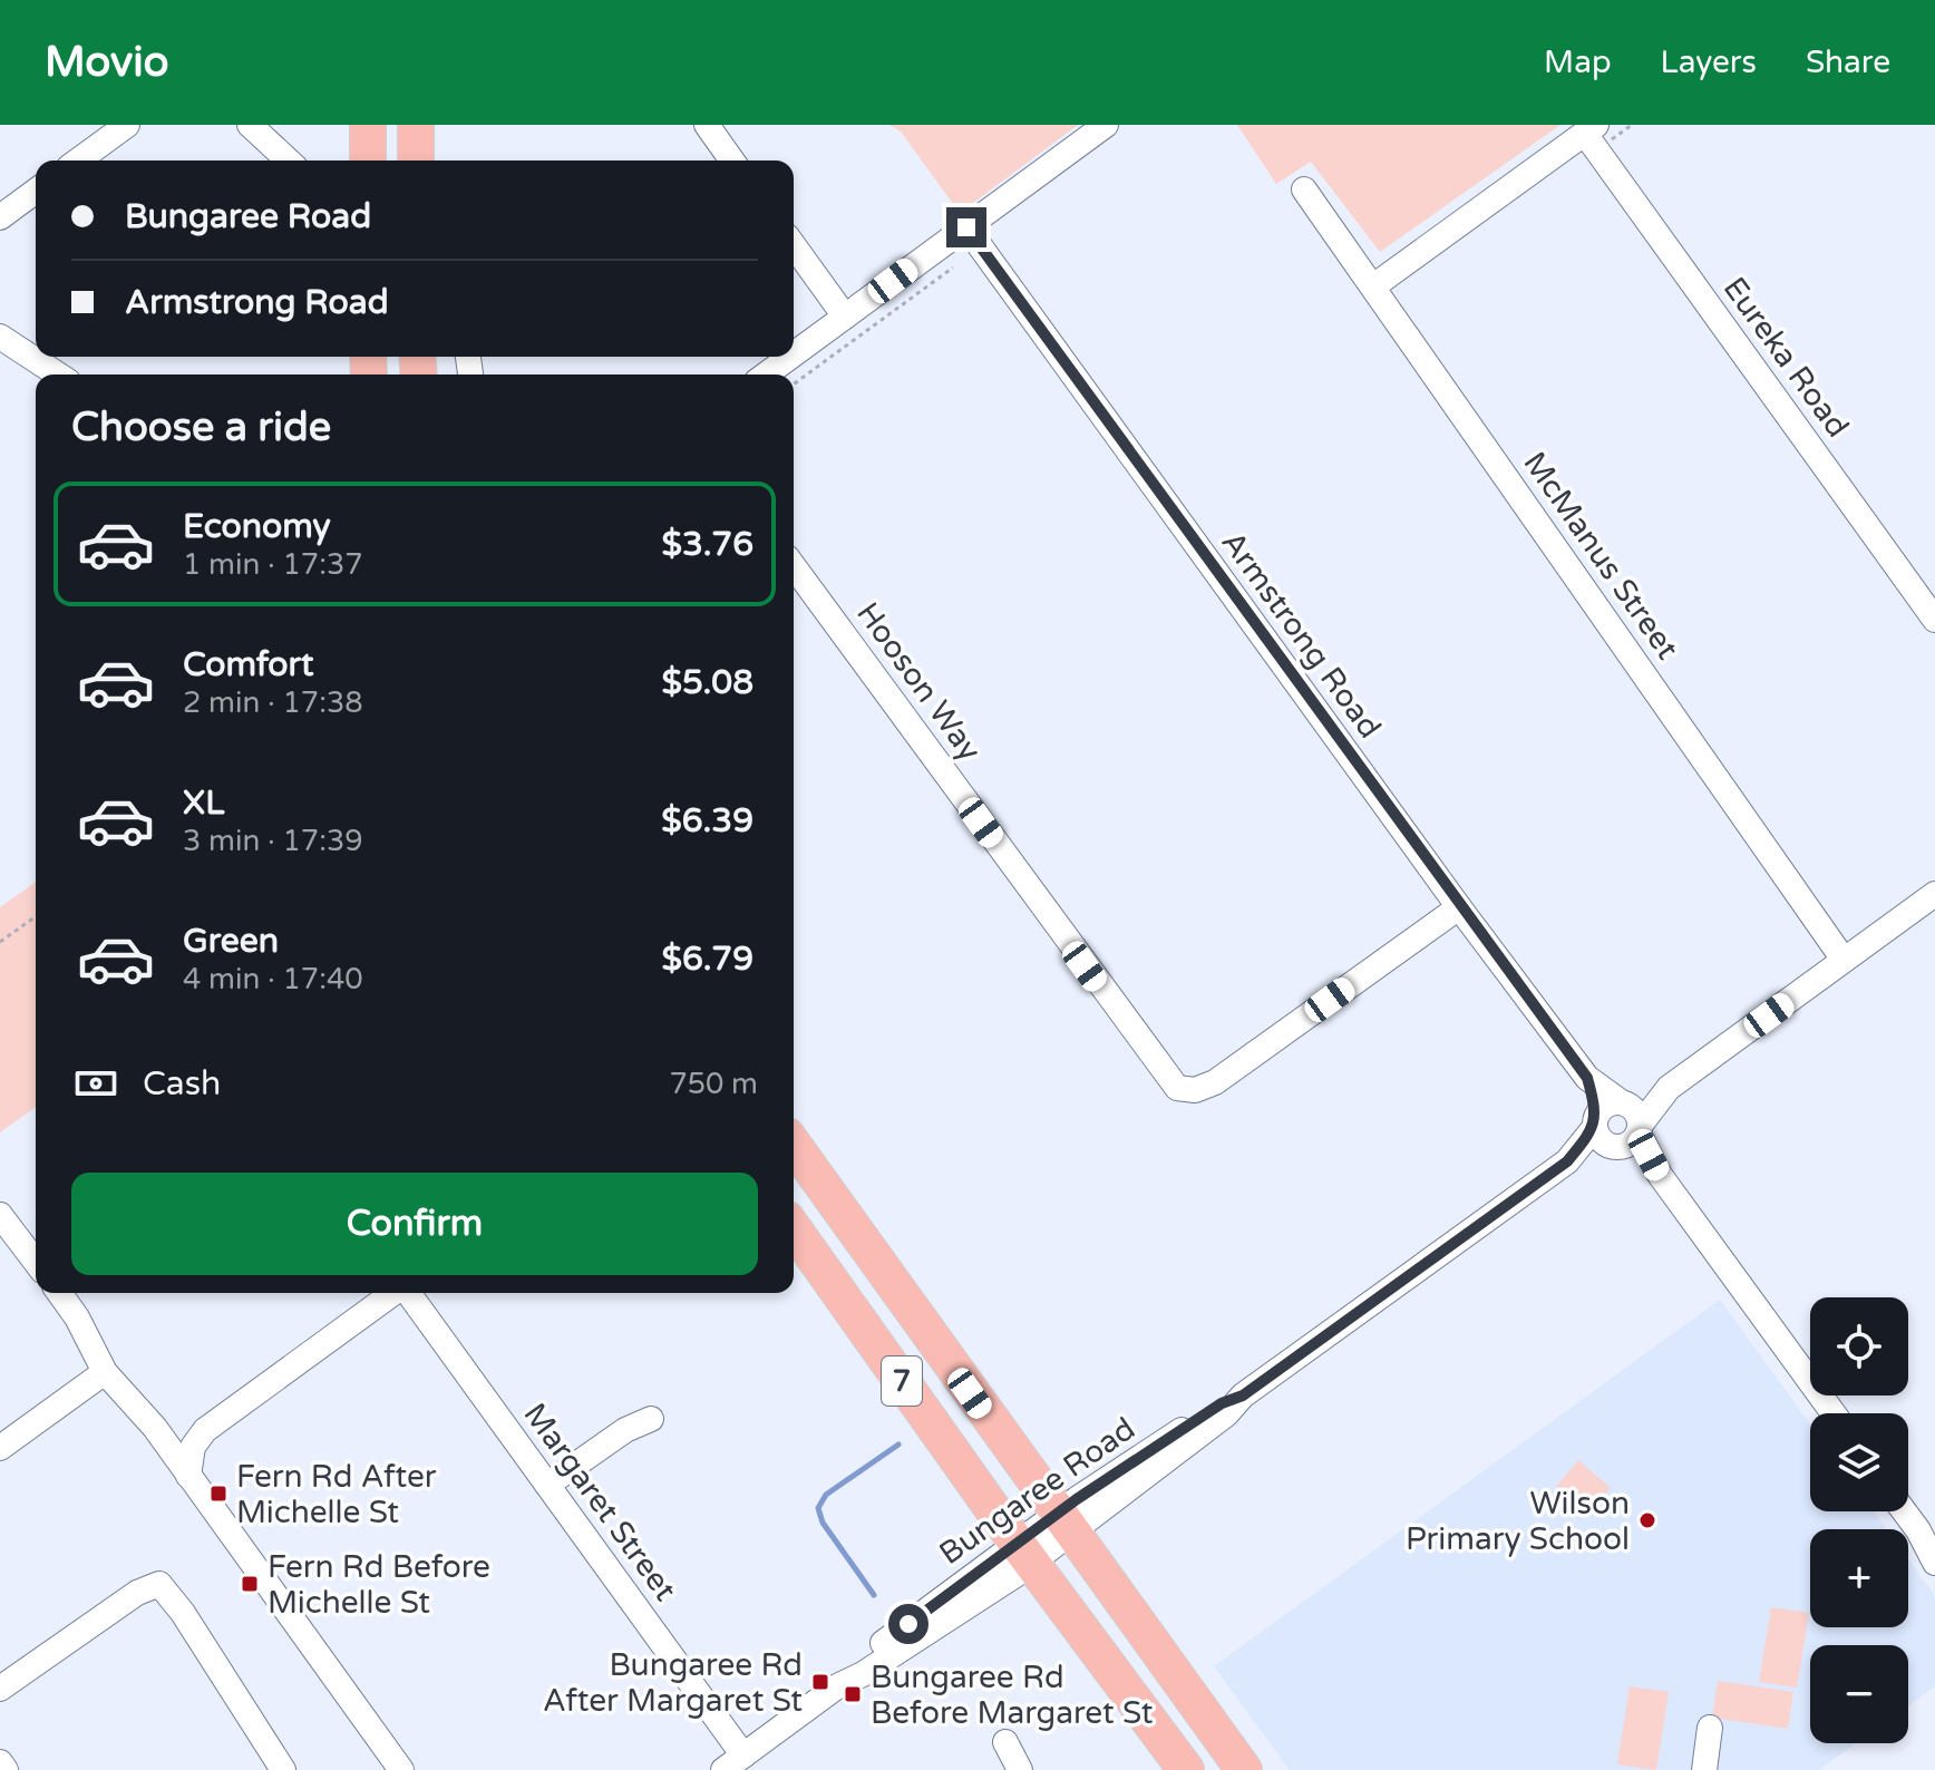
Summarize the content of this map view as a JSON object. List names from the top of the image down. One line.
{"streets":{"highway":["7"],"street":["Eureka Road","McManus Street","Armstrong Road","Hooson Way","Bungaree Road","Margaret Street"]},"crossings":[["Armstrong Road","Hooson Way"],["Armstrong Road","Bungaree Road"],["7","Bungaree Road"],["Bungaree Road","Margaret Street"]],"places":{"transit":["Fern Rd After Michelle St","Fern Rd Before Michelle St","Bungaree Rd After Margaret St","Bungaree Rd Before Margaret St"],"other":["Wilson Primary School"]},"page":{"header":"Movio","nav":["Map","Layers","Share"],"banner":["Bungaree Road","Armstrong Road"],"heading":"Choose a ride","list":[{"name":"Economy","note":"1 min · 17:37","value":"$3.76"},{"name":"Comfort","note":"2 min · 17:38","value":"$5.08"},{"name":"XL","note":"3 min · 17:39","value":"$6.39"},{"name":"Green","note":"4 min · 17:40","value":"$6.79"}],"pay":["Cash","750 m"],"buttons":"Confirm","map_buttons":["+","−"]}}
